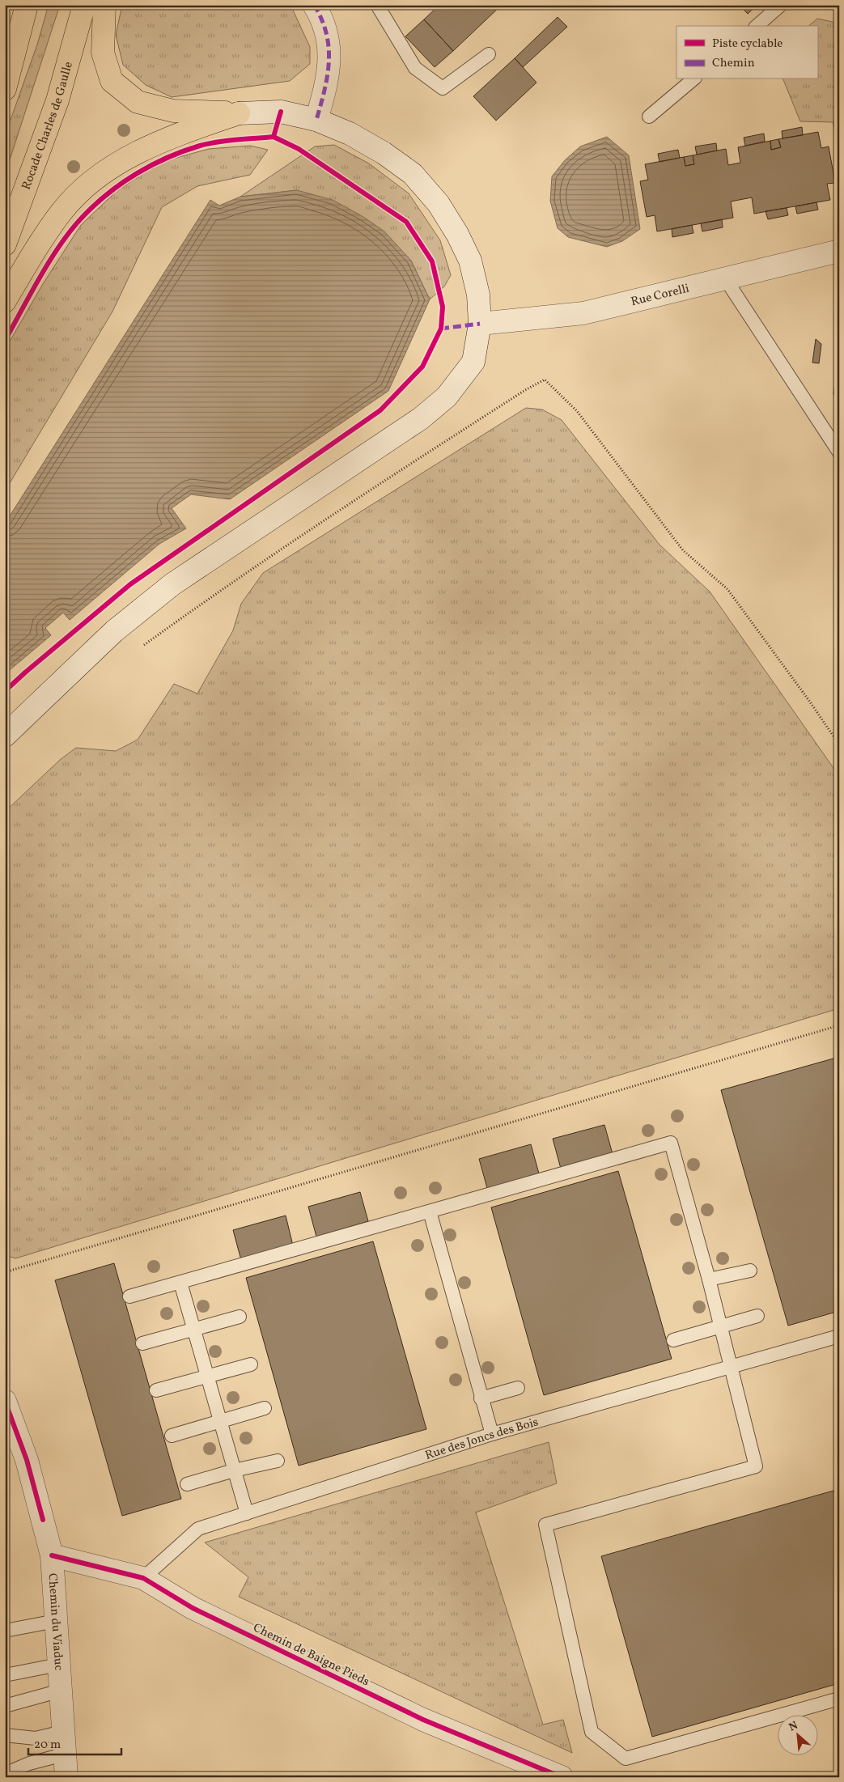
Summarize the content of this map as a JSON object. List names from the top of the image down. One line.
{"streets":{"main road":["Rocade Charles de Gaulle"],"street":["Rue Corelli","Chemin du Viaduc","Chemin de Baigne Pieds"],"lane":["Rue des Joncs des Bois"]},"crossings":[["Rue des Joncs des Bois","Chemin de Baigne Pieds"],["Chemin du Viaduc","Chemin de Baigne Pieds"]],"legend":["Piste cyclable","Chemin"],"scale_bar":"20 m","north":"top left"}
